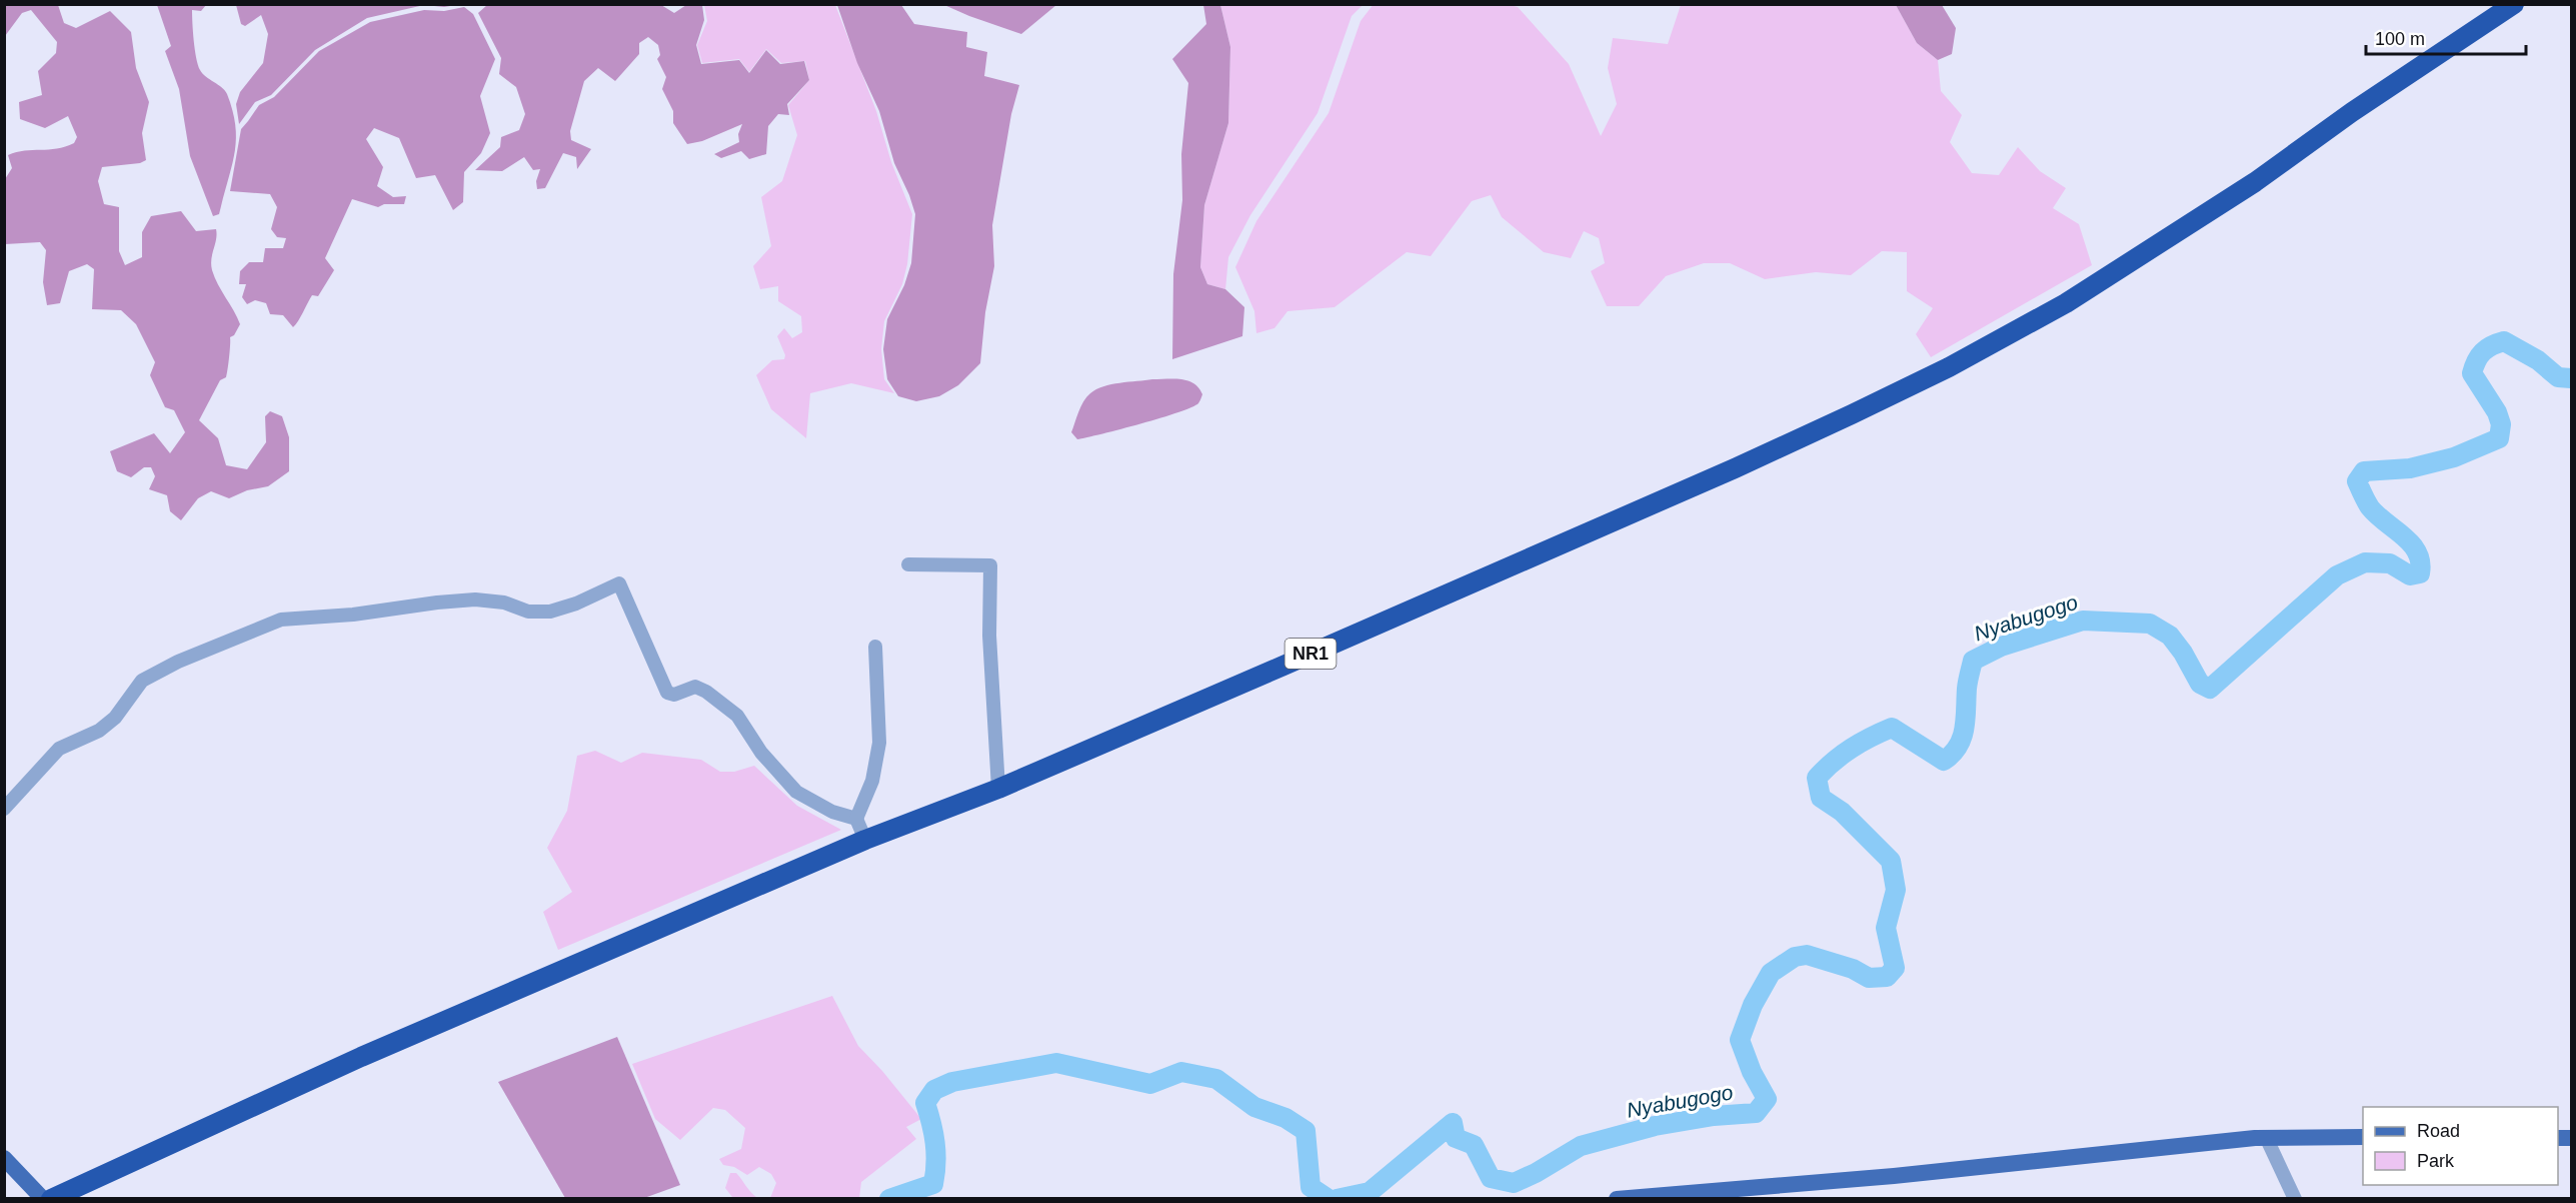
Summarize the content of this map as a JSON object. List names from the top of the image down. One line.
{"streets":{"highway":["NR1"]},"water":["Nyabugogo"],"legend":["Road","Park"],"scale_bar":"100 m"}
